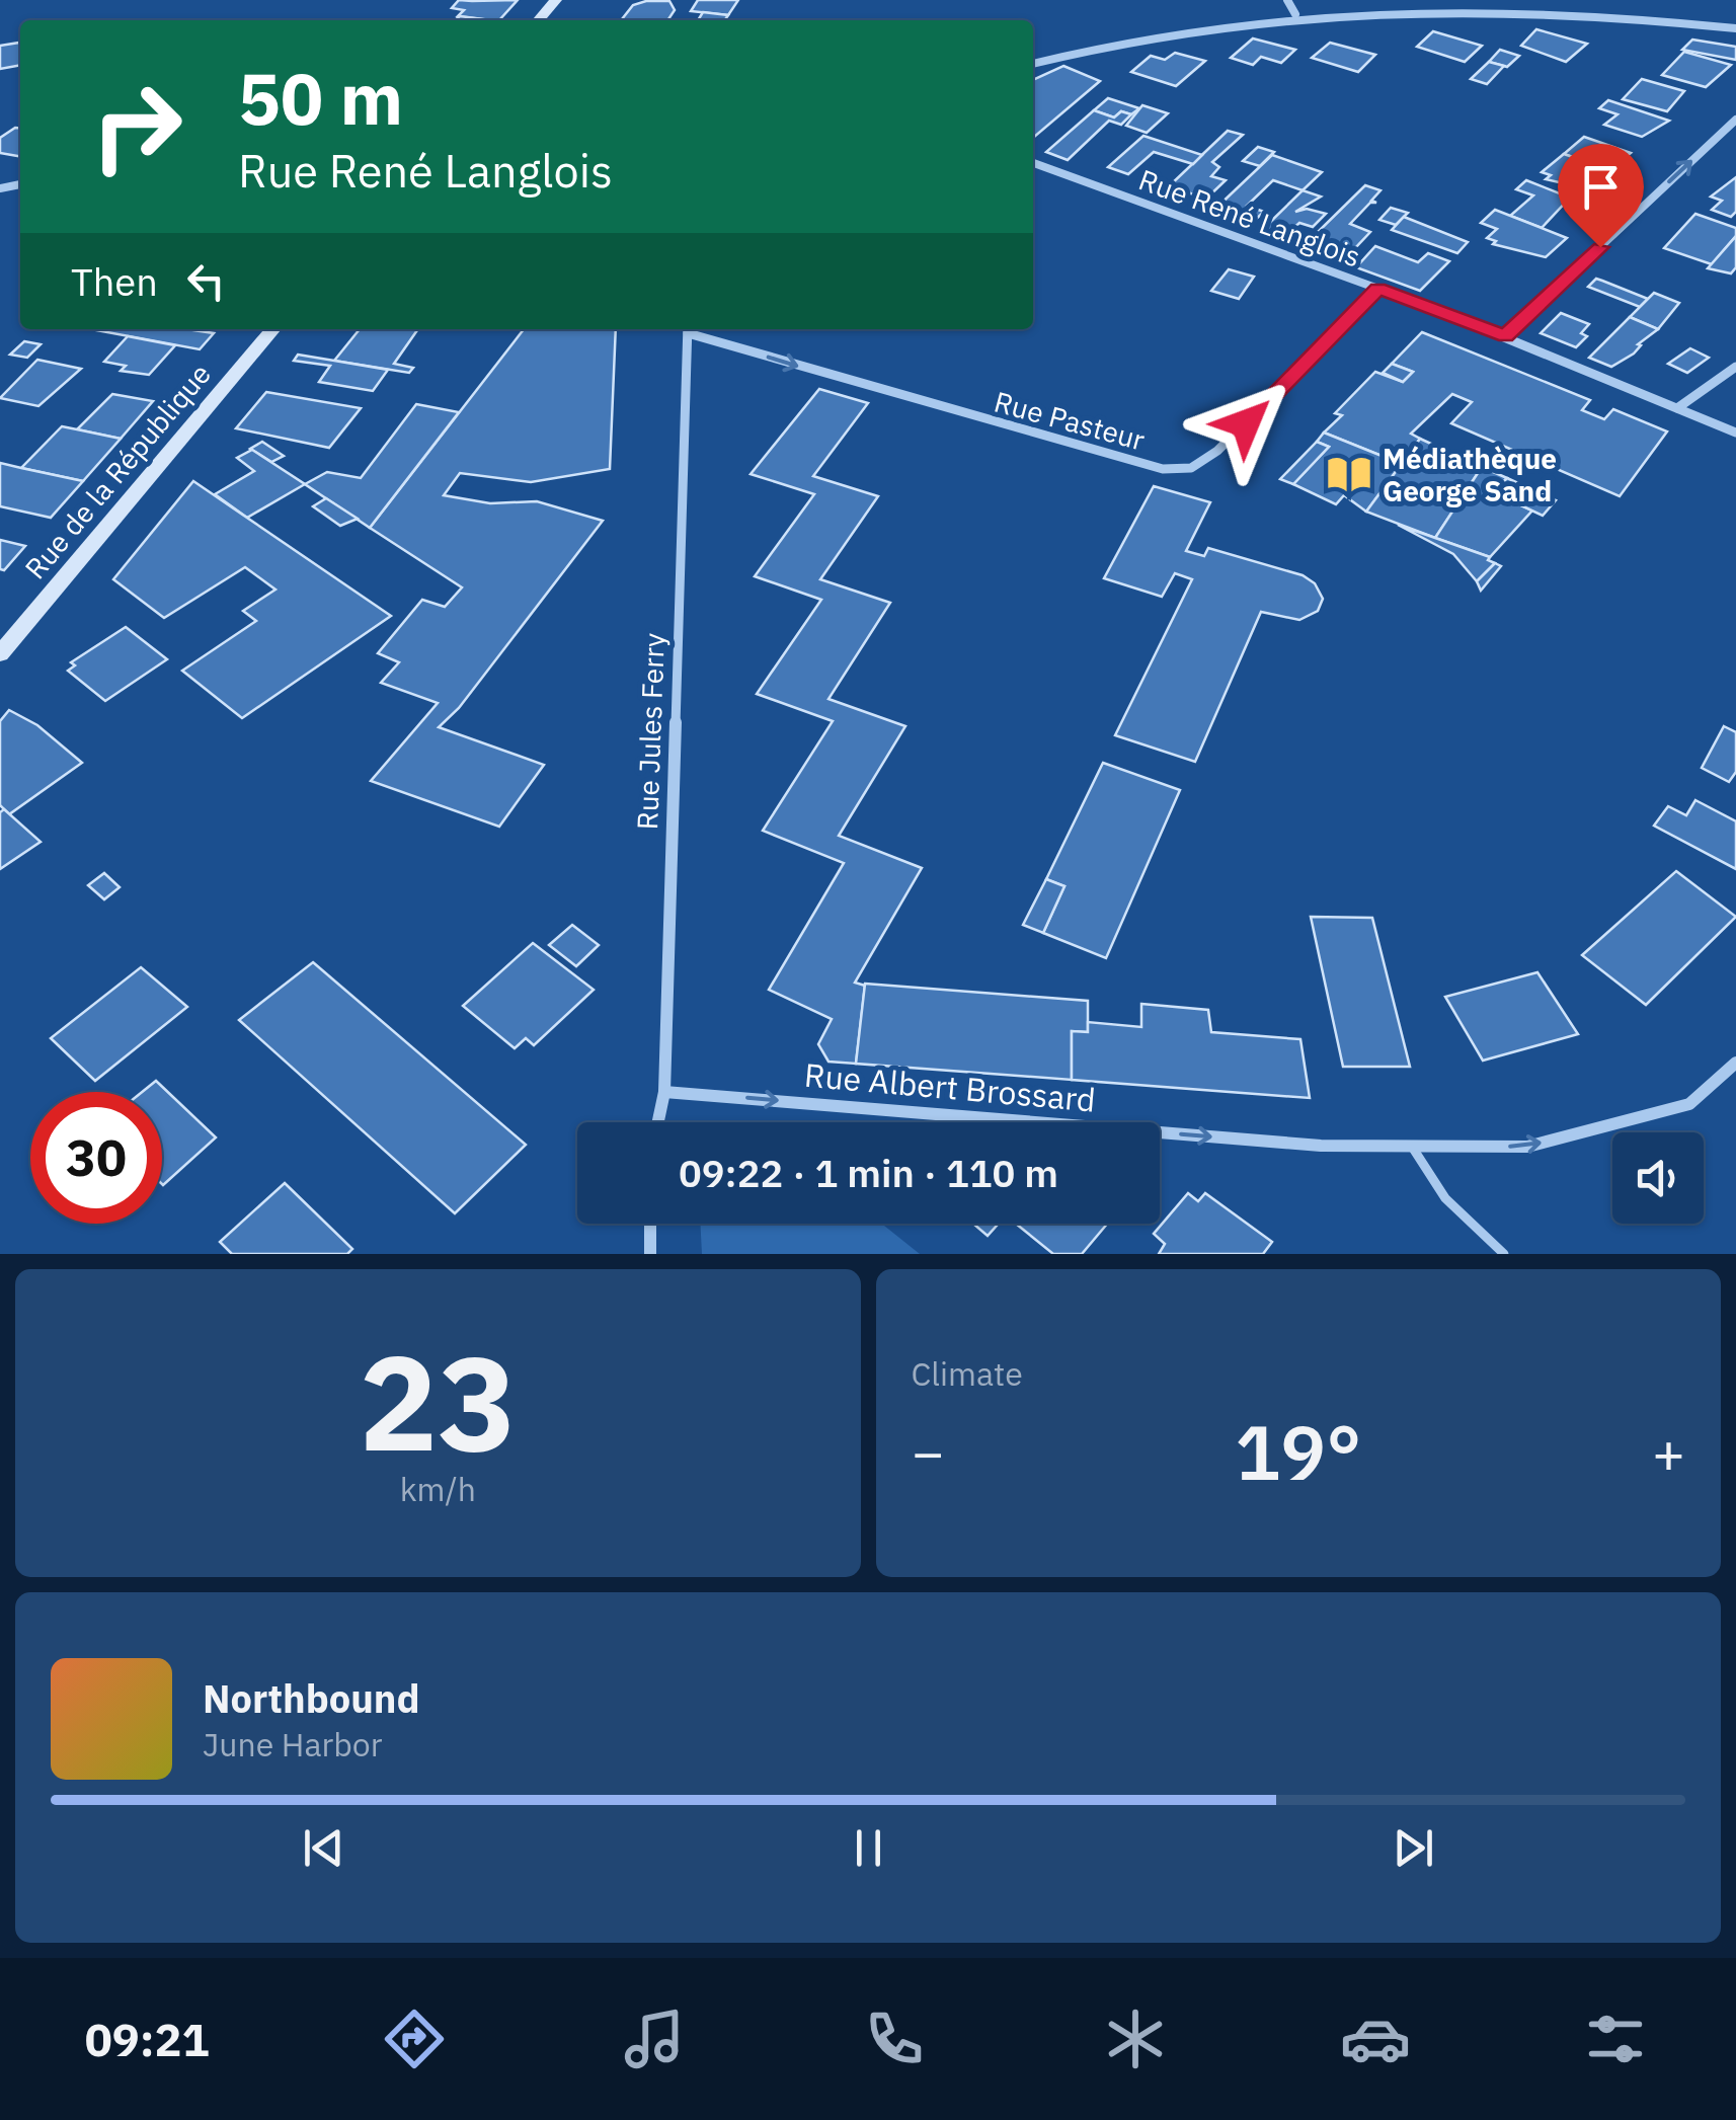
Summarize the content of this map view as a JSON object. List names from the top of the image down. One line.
{"streets":{"main road":["Rue de la République"],"street":["Rue René Langlois","Rue Pasteur","Rue Jules Ferry","Rue Albert Brossard"]},"crossings":[["Rue René Langlois","Rue Pasteur"],["Rue Pasteur","Rue Jules Ferry"],["Rue Jules Ferry","Rue Albert Brossard"]],"one_way":["Rue Pasteur","Rue Albert Brossard"],"places":{"library":["Médiathèque George Sand"]},"page":{"turn":["50 m","Rue René Langlois"],"then":"Then","limit":"30","trip":"09:22 · 1 min · 110 m","tile":[["23","km/h"],"Climate"],"heat":["−","19°","+"],"song":["Northbound","June Harbor"],"tabs":"09:21"}}
